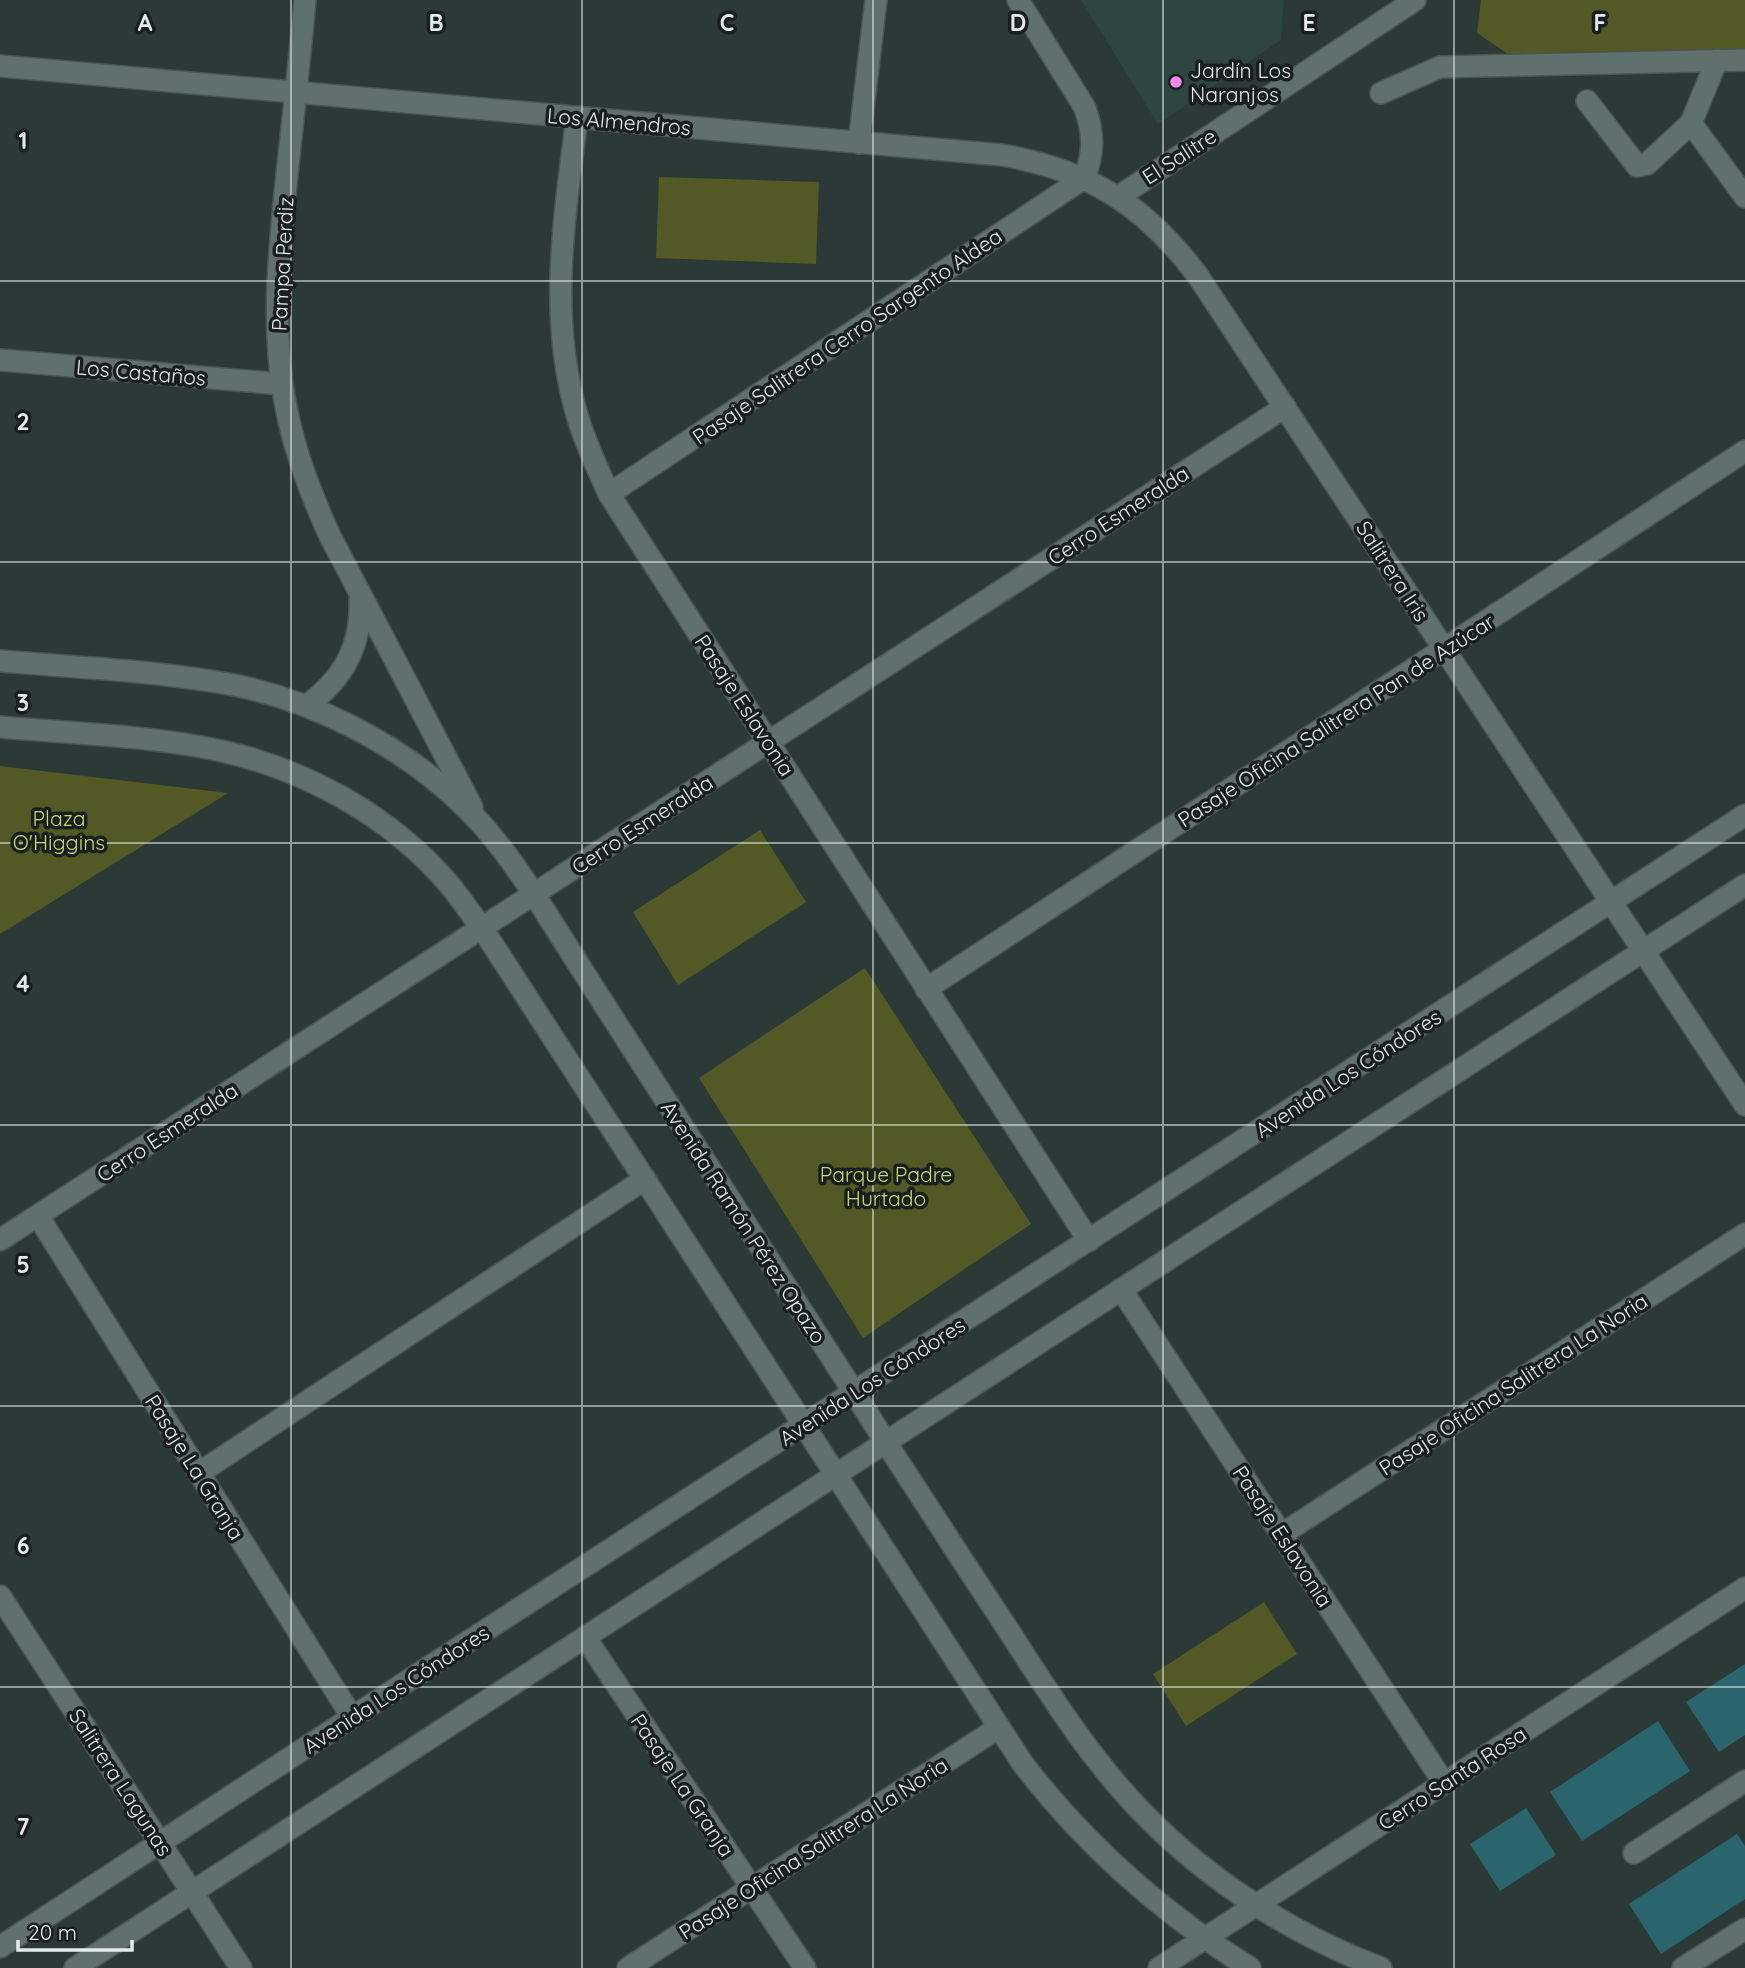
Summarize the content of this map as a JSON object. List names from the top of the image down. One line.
{"streets":{"street":["Los Almendros","El Salitre","Pampa Perdiz","Pasaje Salitrera Cerro Sargento Aldea","Los Castaños","Cerro Esmeralda","Salitrera Iris","Pasaje Eslavonia","Pasaje Oficina Salitrera Pan de Azúcar","Avenida Los Cóndores","Avenida Ramón Pérez Opazo","Pasaje Oficina Salitrera La Noria","Pasaje La Granja","Cerro Santa Rosa","Salitrera Lagunas"]},"crossings":[["Los Almendros","El Salitre"],["Los Almendros","Pampa Perdiz"],["Los Almendros","Pasaje Salitrera Cerro Sargento Aldea"],["Los Almendros","Salitrera Iris"],["Los Almendros","Pasaje Eslavonia"],["Pampa Perdiz","Los Castaños"],["Pampa Perdiz","Avenida Ramón Pérez Opazo"],["Pasaje Salitrera Cerro Sargento Aldea","Pasaje Eslavonia"],["Cerro Esmeralda","Salitrera Iris"],["Cerro Esmeralda","Pasaje Eslavonia"],["Cerro Esmeralda","Avenida Ramón Pérez Opazo"],["Cerro Esmeralda","Pasaje La Granja"],["Salitrera Iris","Pasaje Oficina Salitrera Pan de Azúcar"],["Salitrera Iris","Avenida Los Cóndores"],["Pasaje Eslavonia","Pasaje Oficina Salitrera Pan de Azúcar"],["Pasaje Eslavonia","Avenida Los Cóndores"],["Pasaje Eslavonia","Pasaje Oficina Salitrera La Noria"],["Pasaje Eslavonia","Cerro Santa Rosa"],["Avenida Los Cóndores","Avenida Ramón Pérez Opazo"],["Avenida Los Cóndores","Pasaje La Granja"],["Avenida Los Cóndores","Salitrera Lagunas"],["Avenida Ramón Pérez Opazo","Cerro Santa Rosa"],["Pasaje Oficina Salitrera La Noria","Pasaje La Granja"]],"parks":["Plaza O'Higgins","Parque Padre Hurtado"],"places":["Jardín Los Naranjos"],"scale_bar":"20 m","grid":{"columns":["A","B","C","D","E","F"],"rows":["1","2","3","4","5","6","7"]}}
